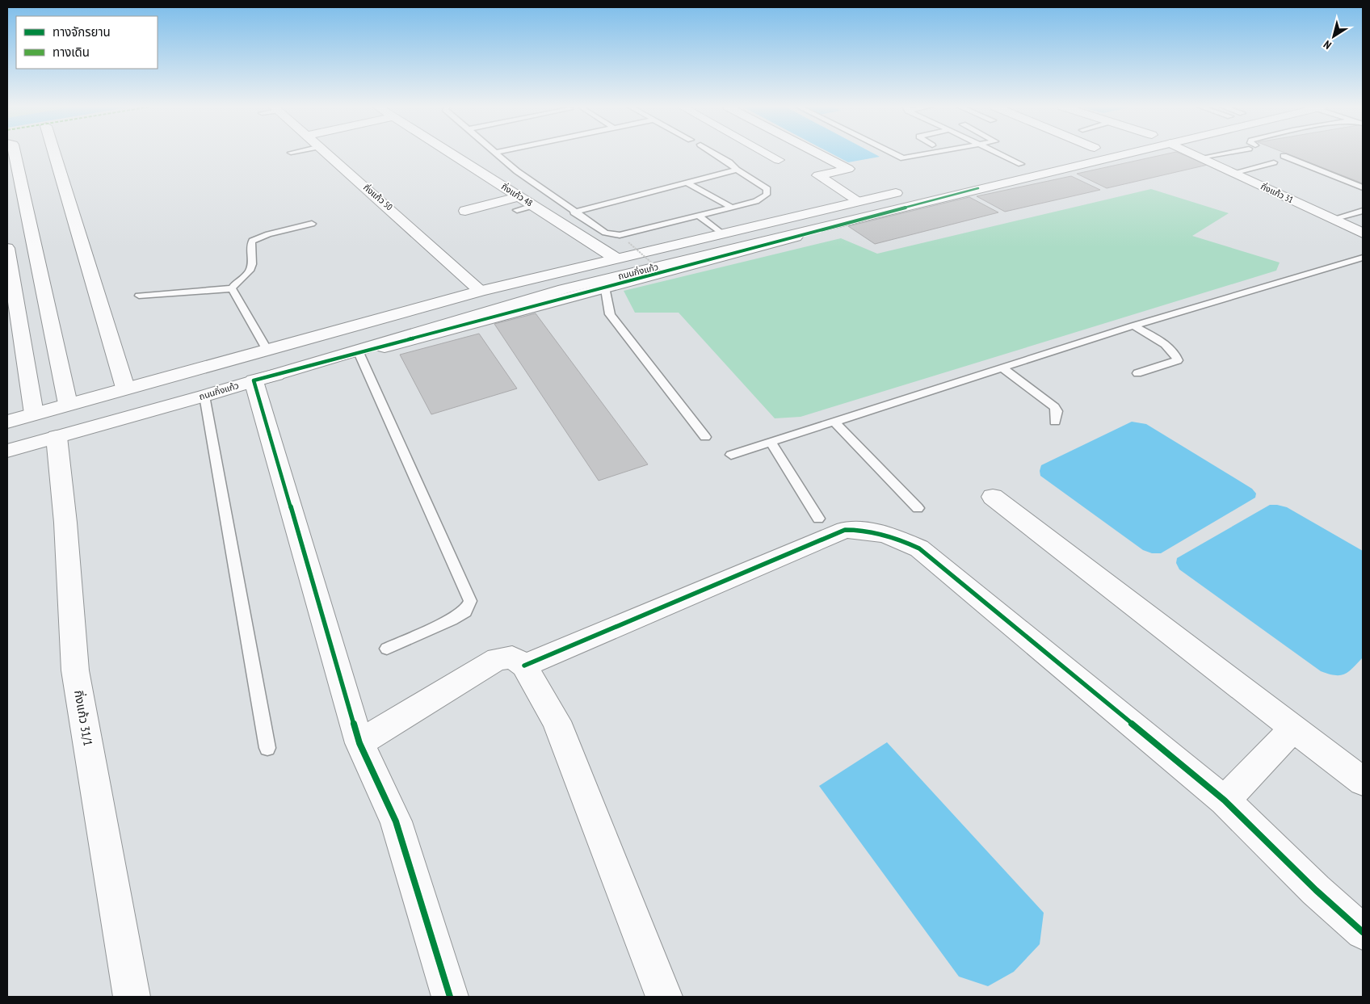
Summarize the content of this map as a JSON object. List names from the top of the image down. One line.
{"streets":{"street":["กิ่งแก้ว 31","กิ่งแก้ว 48","กิ่งแก้ว 50","ถนนกิ่งแก้ว","กิ่งแก้ว 31/1"]},"crossings":[["กิ่งแก้ว 48","ถนนกิ่งแก้ว"],["กิ่งแก้ว 50","ถนนกิ่งแก้ว"],["ถนนกิ่งแก้ว","กิ่งแก้ว 31/1"]],"legend":["ทางจักรยาน","ทางเดิน"],"north":"bottom left"}
